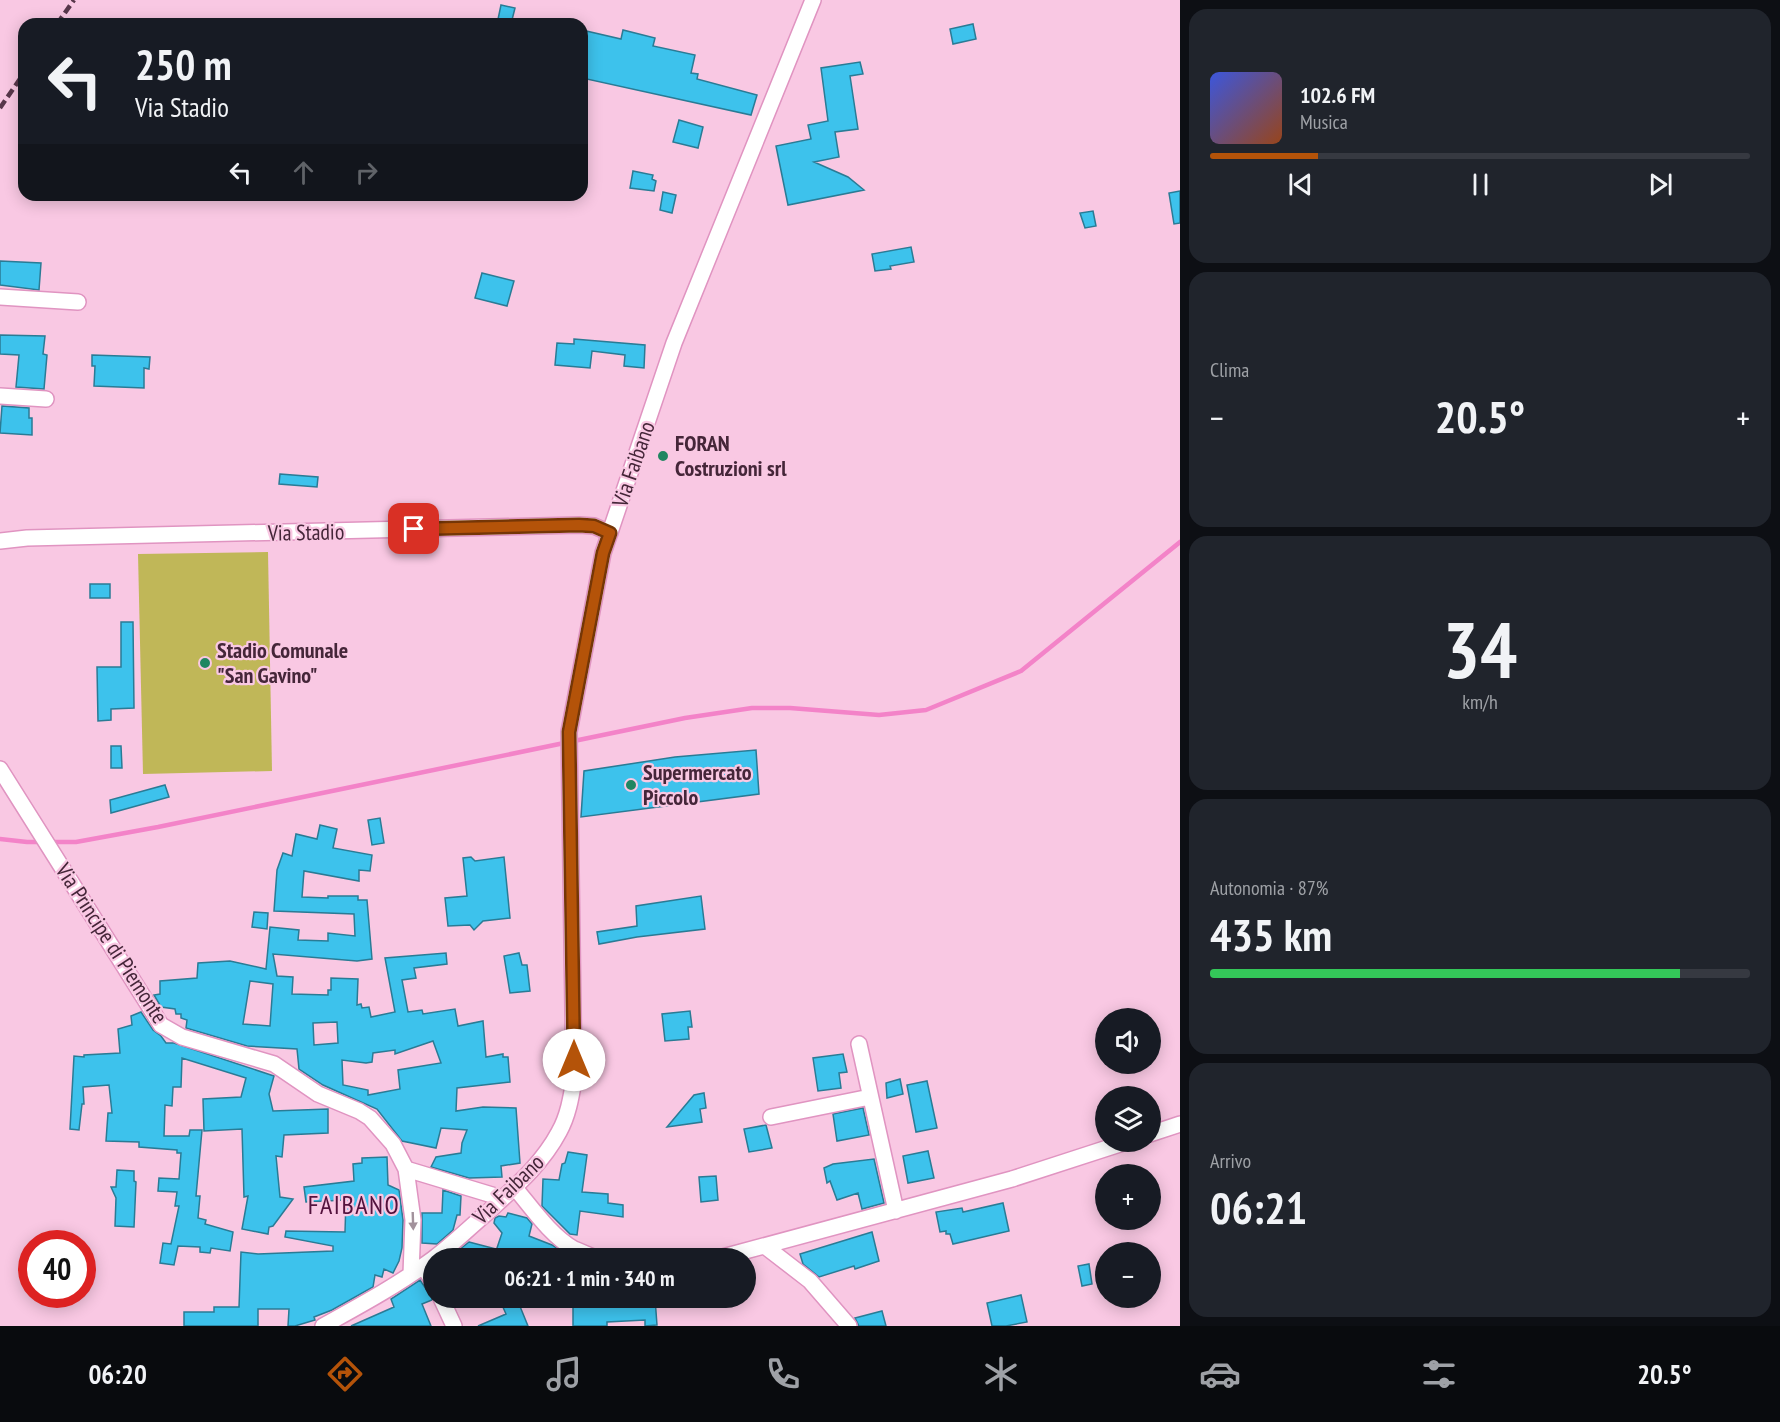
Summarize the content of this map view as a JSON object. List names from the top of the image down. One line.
{"streets":{"street":["Via Faibano","Via Stadio","Via Principe di Piemonte"]},"crossings":[["Via Faibano","Via Stadio"],["Via Faibano","Via Principe di Piemonte"]],"districts":["FAIBANO"],"places":["FORAN Costruzioni srl","Stadio Comunale \"San Gavino\"","Supermercato Piccolo"],"page":{"turn":["250 m","Via Stadio"],"song":["102.6 FM","Musica"],"tile":["Clima",["34","km/h"],["Autonomia · 87%","435 km"],["Arrivo","06:21"]],"heat":["−","20.5°","+"],"map_buttons":["+","−"],"limit":"40","trip":"06:21 · 1 min · 340 m","tabs":["06:20","20.5°"]}}
